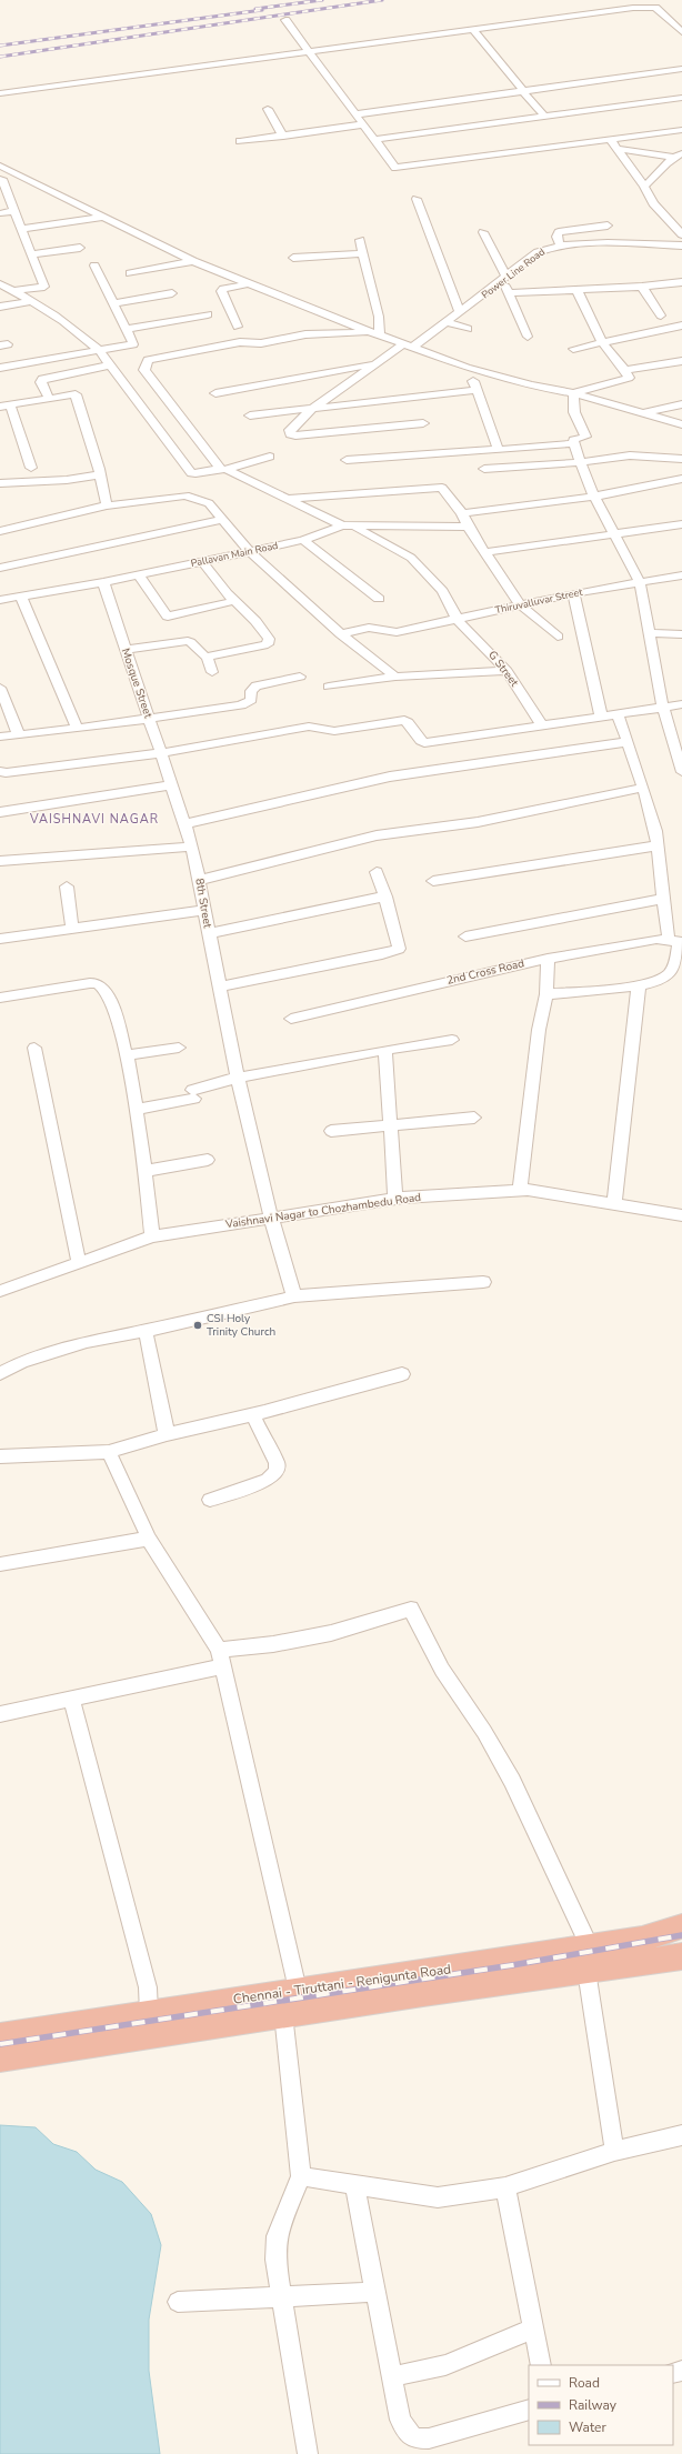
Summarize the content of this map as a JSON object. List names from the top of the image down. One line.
{"streets":{"highway":["Chennai - Tiruttani - Renigunta Road"],"street":["Power Line Road","Pallavan Main Road","Thiruvalluvar Street","G Street","Mosque Street","8th Street","2nd Cross Road","Vaishnavi Nagar to Chozhambedu Road"]},"crossings":[["Pallavan Main Road","G Street"],["Pallavan Main Road","Mosque Street"],["Thiruvalluvar Street","G Street"],["Mosque Street","8th Street"],["8th Street","Vaishnavi Nagar to Chozhambedu Road"]],"districts":["VAISHNAVI NAGAR"],"places":["CSI Holy Trinity Church"],"legend":["Road","Railway","Water"]}
